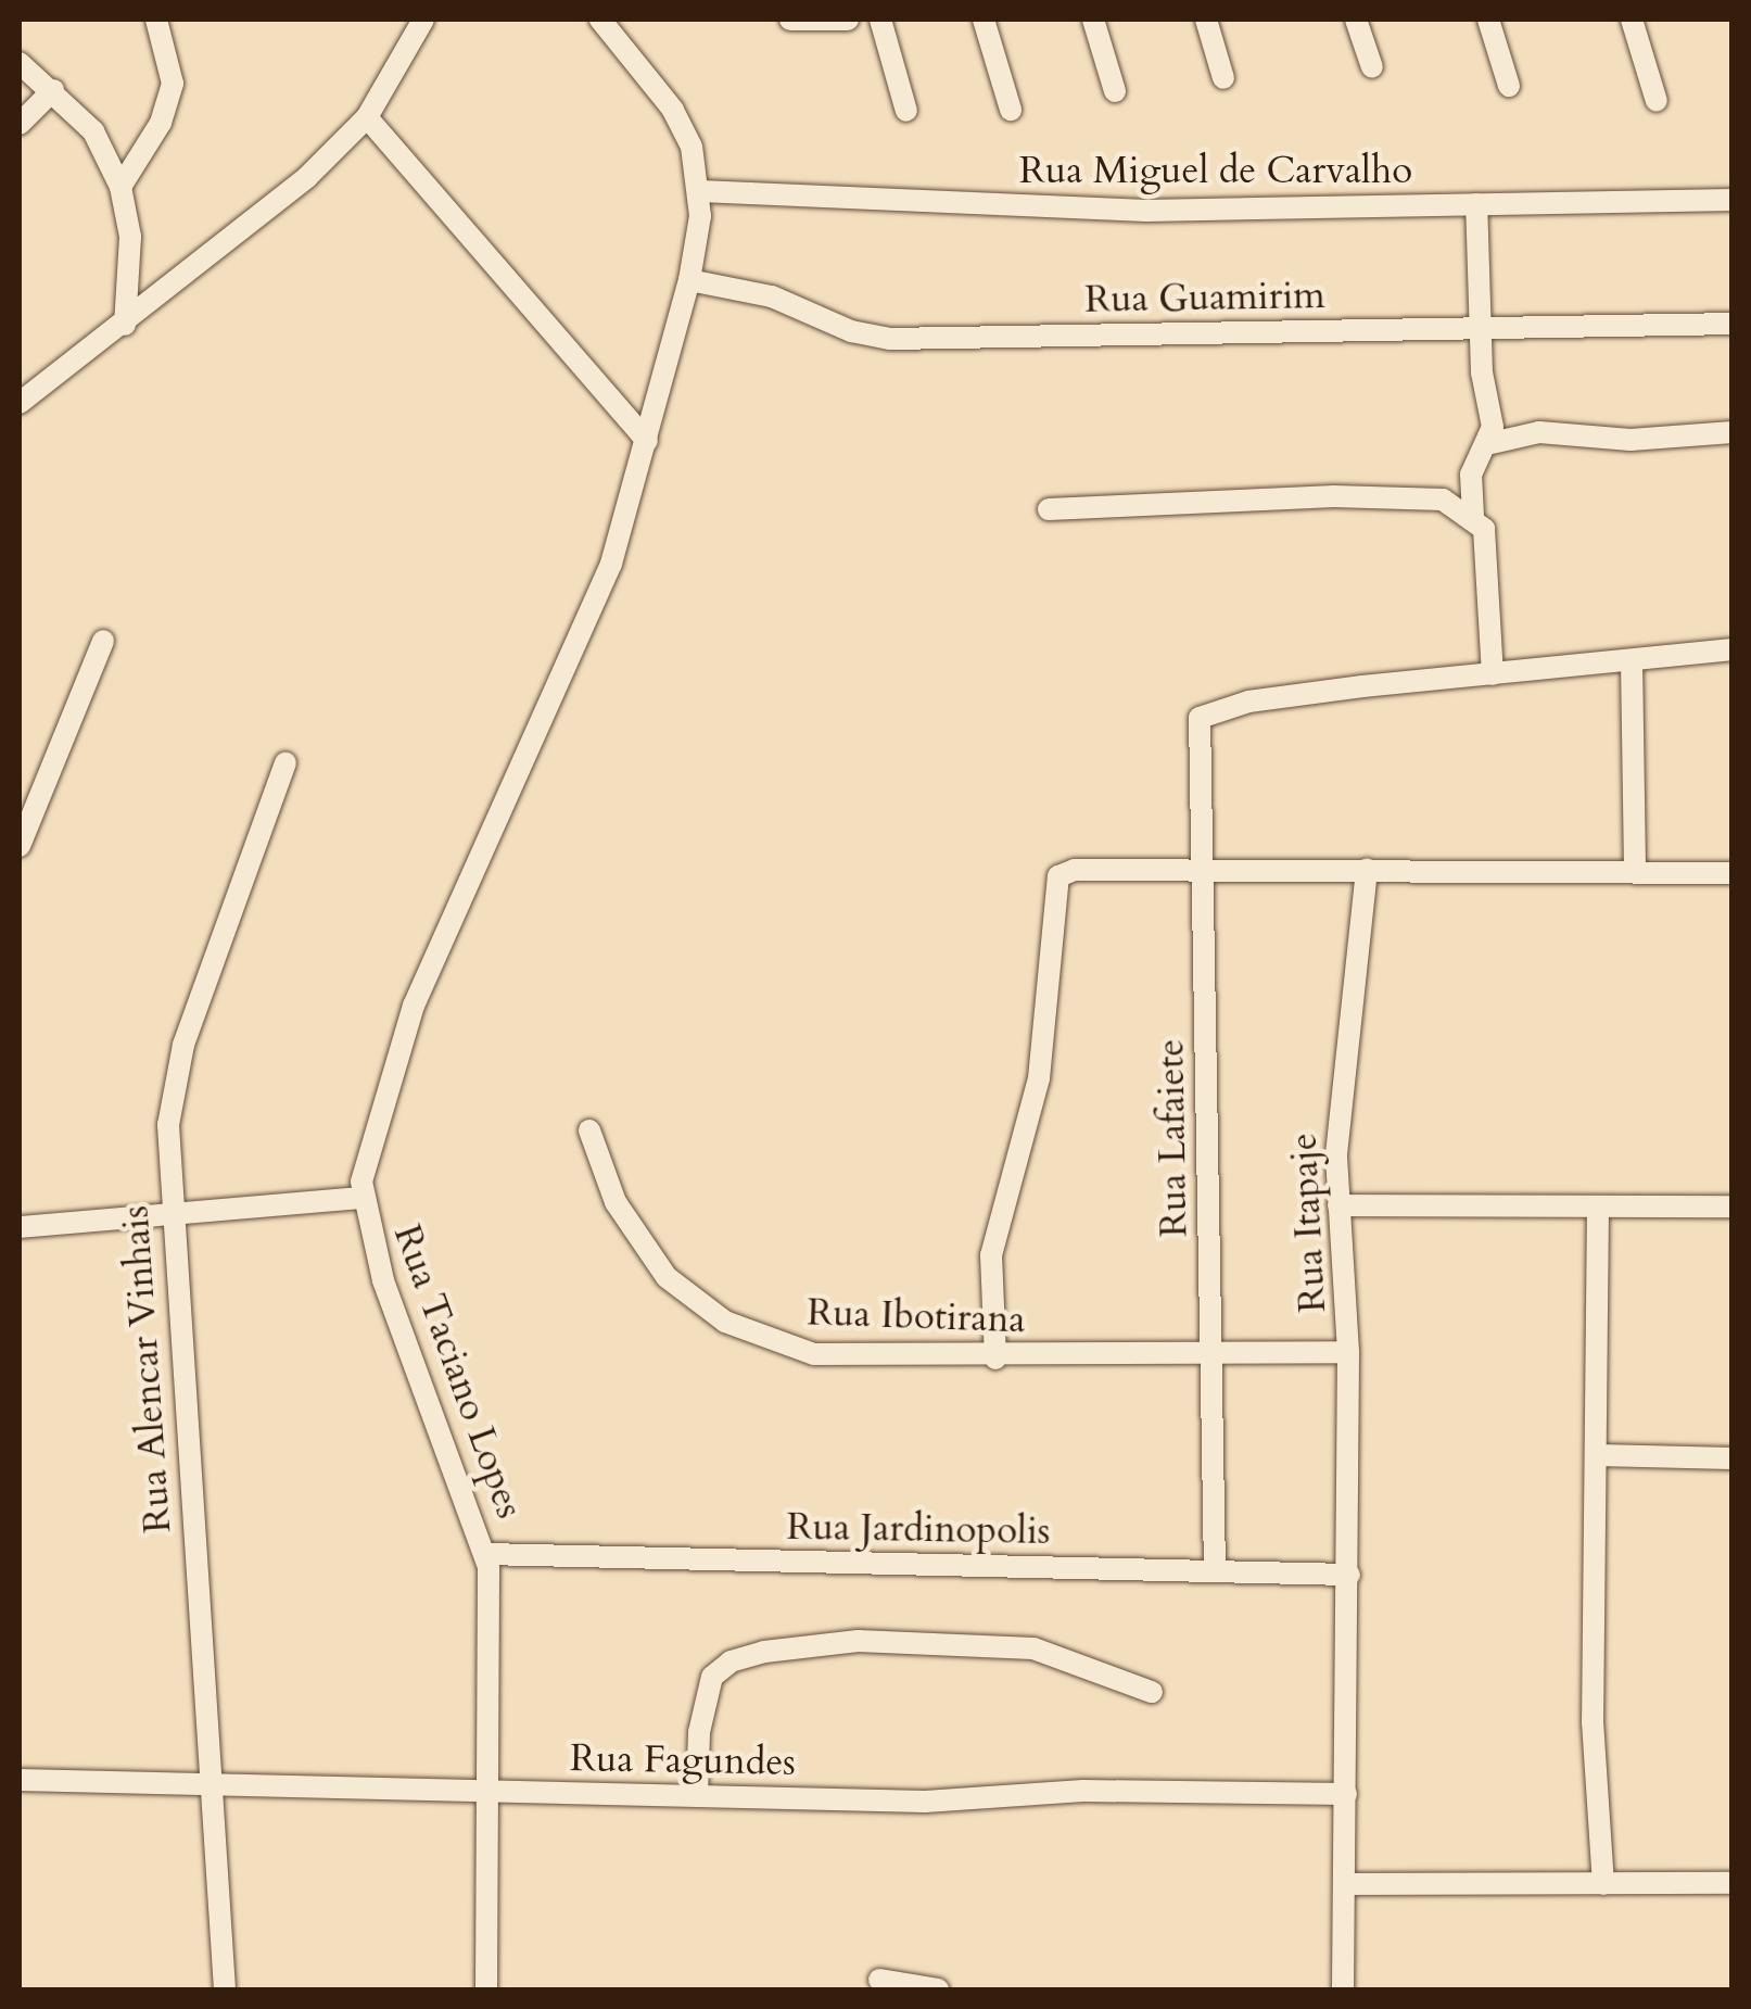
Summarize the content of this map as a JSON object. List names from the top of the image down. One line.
{"streets":{"street":["Rua Miguel de Carvalho","Rua Guamirim","Rua Lafaiete","Rua Itapaje","Rua Ibotirana","Rua Alencar Vinhais","Rua Taciano Lopes","Rua Jardinopolis","Rua Fagundes"]},"crossings":[["Rua Miguel de Carvalho","Rua Taciano Lopes"],["Rua Guamirim","Rua Taciano Lopes"],["Rua Lafaiete","Rua Ibotirana"],["Rua Lafaiete","Rua Jardinopolis"],["Rua Itapaje","Rua Ibotirana"],["Rua Itapaje","Rua Jardinopolis"],["Rua Itapaje","Rua Fagundes"],["Rua Alencar Vinhais","Rua Fagundes"],["Rua Taciano Lopes","Rua Jardinopolis"],["Rua Taciano Lopes","Rua Fagundes"]]}
